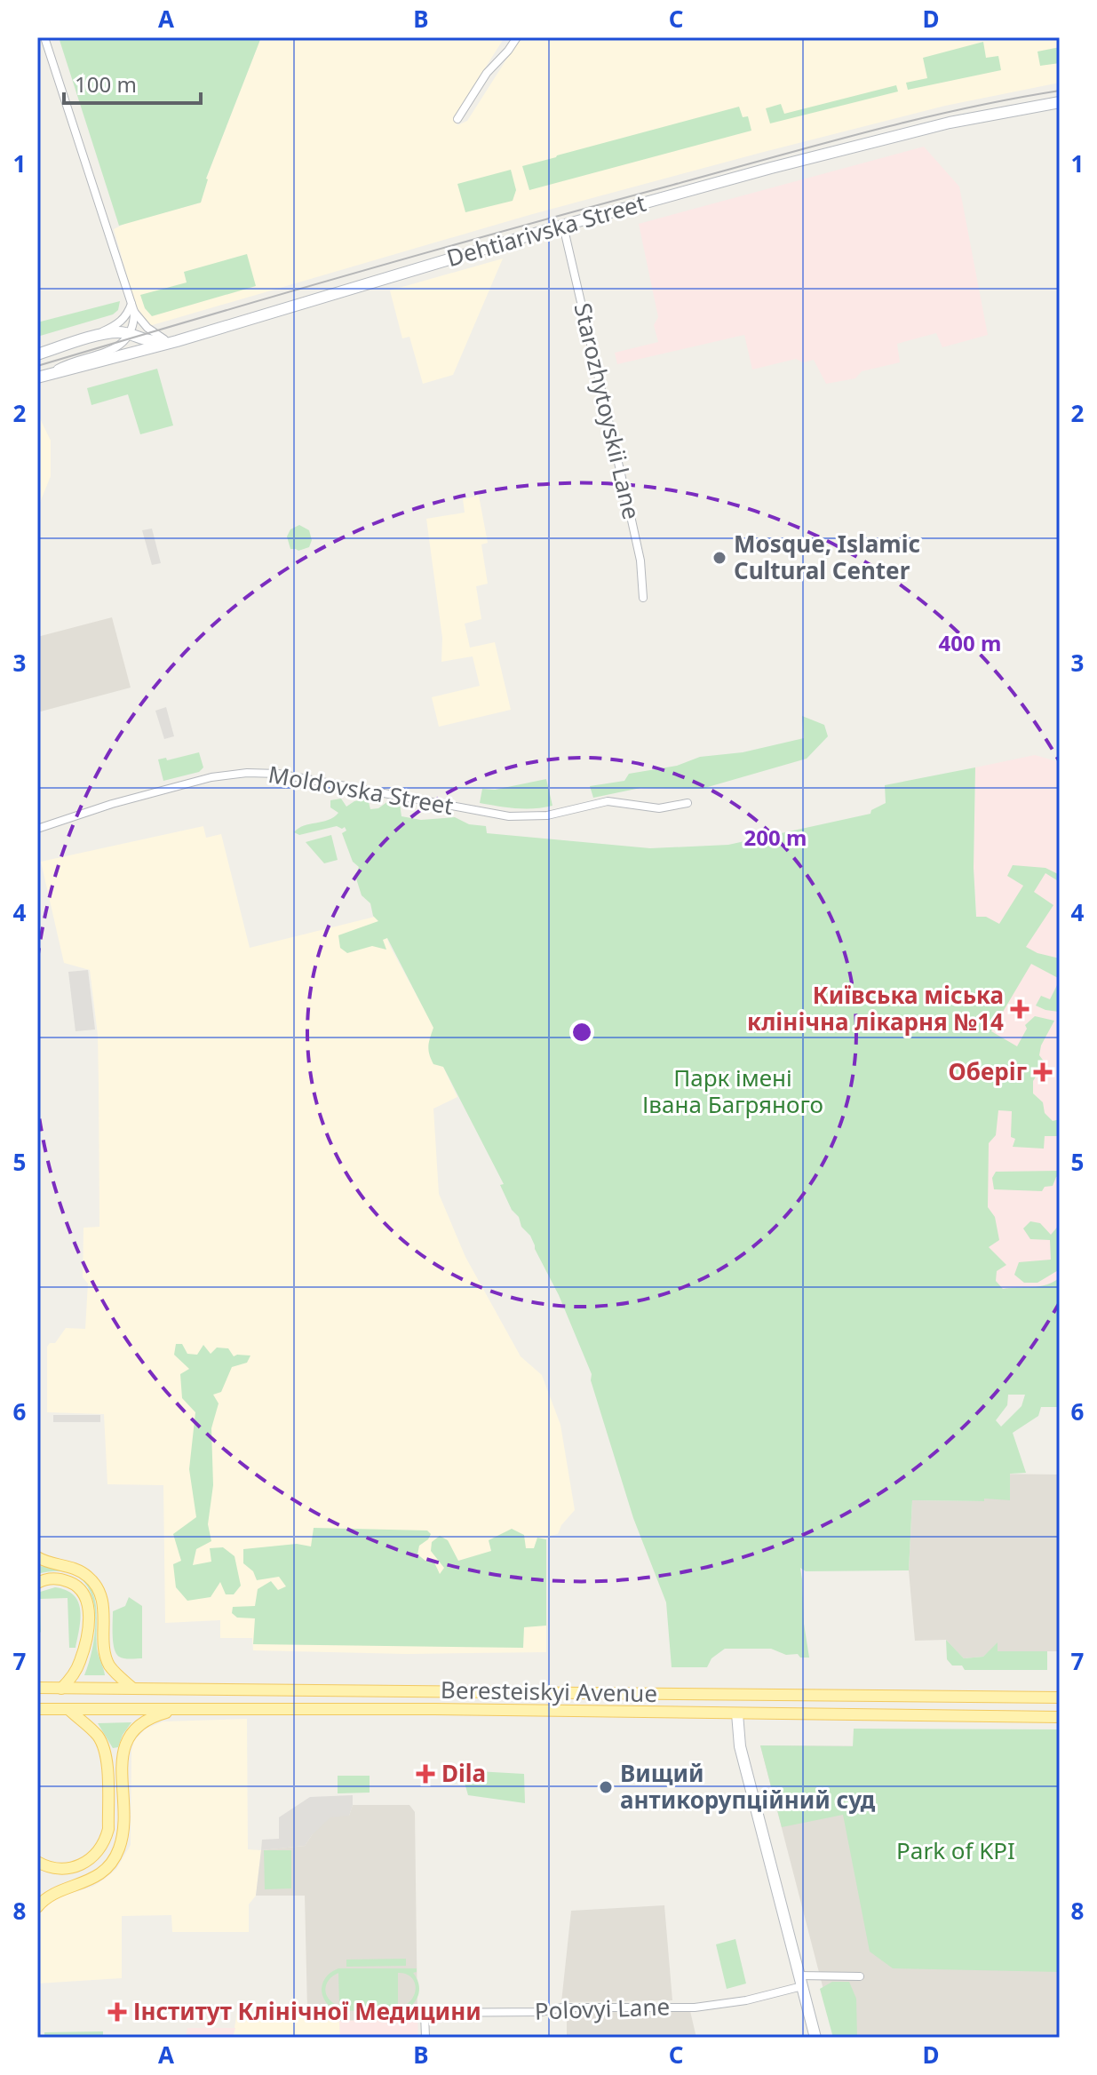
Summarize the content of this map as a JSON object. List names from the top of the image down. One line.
{"streets":{"main road":["Dehtiarivska Street","Beresteiskyi Avenue"],"street":["Starozhytoyskii Lane","Moldovska Street","Polovyi Lane"]},"crossings":[["Dehtiarivska Street","Starozhytoyskii Lane"]],"parks":["Парк імені Івана Багряного","Park of KPI"],"places":{"other":["Mosque, Islamic Cultural Center","Вищий антикорупційний суд"],"health":["Київська міська клінічна лікарня №14","Оберіг","Dila","Інститут Клінічної Медицини"]},"scale_bar":"100 m","grid":{"columns":["A","B","C","D"],"rows":["1","2","3","4","5","6","7","8"]},"rings":["400 m","200 m"]}
